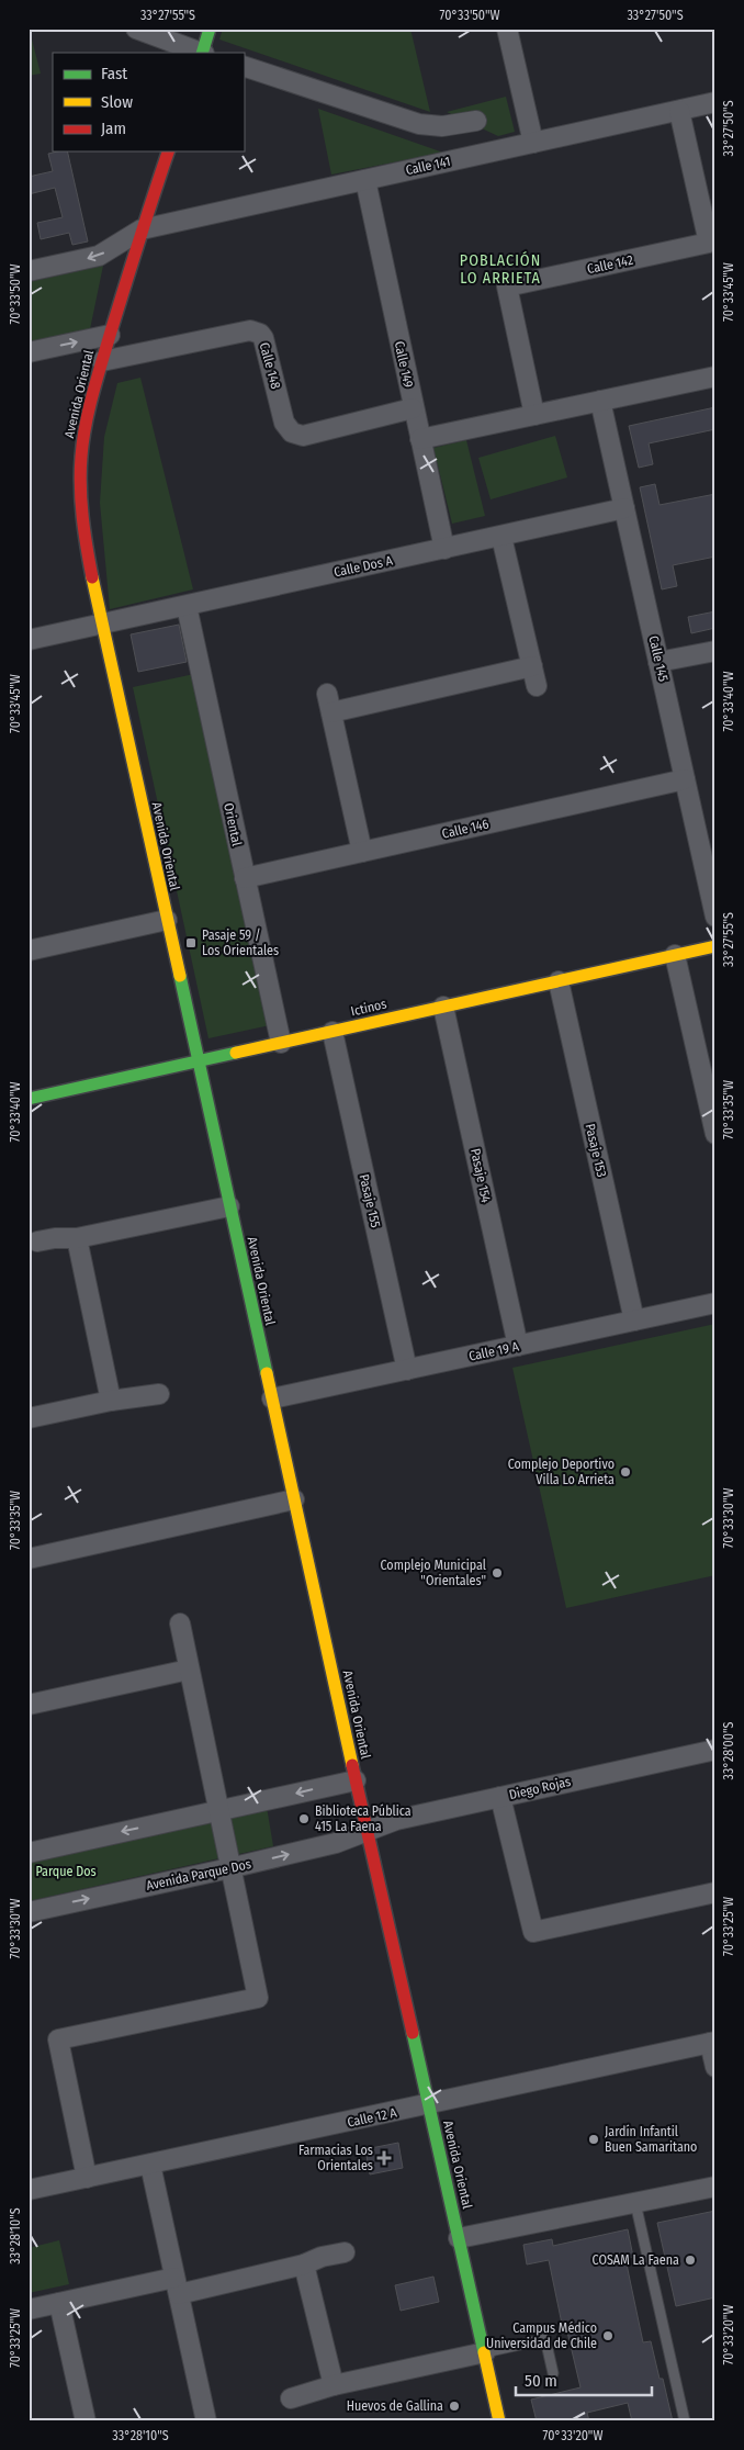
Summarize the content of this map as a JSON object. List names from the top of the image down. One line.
{"streets":{"main road":["Avenida Oriental","Ictinos"],"street":["Calle 141","Calle 142","Calle 149","Calle 148","Calle Dos A","Calle 145","Oriental","Calle 146","Pasaje 153","Pasaje 154","Pasaje 155","Calle 19 A","Diego Rojas","Avenida Parque Dos","Calle 12 A"]},"crossings":[["Calle 141","Calle 142"],["Calle 141","Calle 149"],["Calle 141","Avenida Oriental"],["Calle 149","Calle 148"],["Calle 149","Calle Dos A"],["Calle 148","Avenida Oriental"],["Avenida Oriental","Calle Dos A"],["Avenida Oriental","Ictinos"],["Avenida Oriental","Calle 19 A"],["Avenida Oriental","Diego Rojas"],["Avenida Oriental","Avenida Parque Dos"],["Avenida Oriental","Calle 12 A"],["Calle Dos A","Calle 145"],["Calle Dos A","Oriental"],["Calle 145","Calle 146"],["Oriental","Calle 146"],["Oriental","Ictinos"],["Ictinos","Pasaje 153"],["Ictinos","Pasaje 154"],["Ictinos","Pasaje 155"],["Pasaje 153","Calle 19 A"],["Pasaje 154","Calle 19 A"],["Pasaje 155","Calle 19 A"],["Diego Rojas","Avenida Parque Dos"]],"districts":["POBLACIÓN LO ARRIETA"],"parks":["Parque Dos"],"places":{"transit":["Pasaje 59 / Los Orientales"],"other":["Complejo Deportivo Villa Lo Arrieta","Complejo Municipal \"Orientales\"","Biblioteca Pública 415 La Faena","Jardín Infantil Buen Samaritano","COSAM La Faena","Campus Médico Universidad de Chile","Huevos de Gallina"],"health":["Farmacias Los Orientales"]},"legend":["Fast","Slow","Jam"],"scale_bar":"50 m","coordinates":["33°27'55\"S","70°33'50\"W","33°27'50\"S","70°33'45\"W","70°33'40\"W","70°33'35\"W","70°33'30\"W","33°28'00\"S","70°33'25\"W","33°28'10\"S","70°33'20\"W"]}
